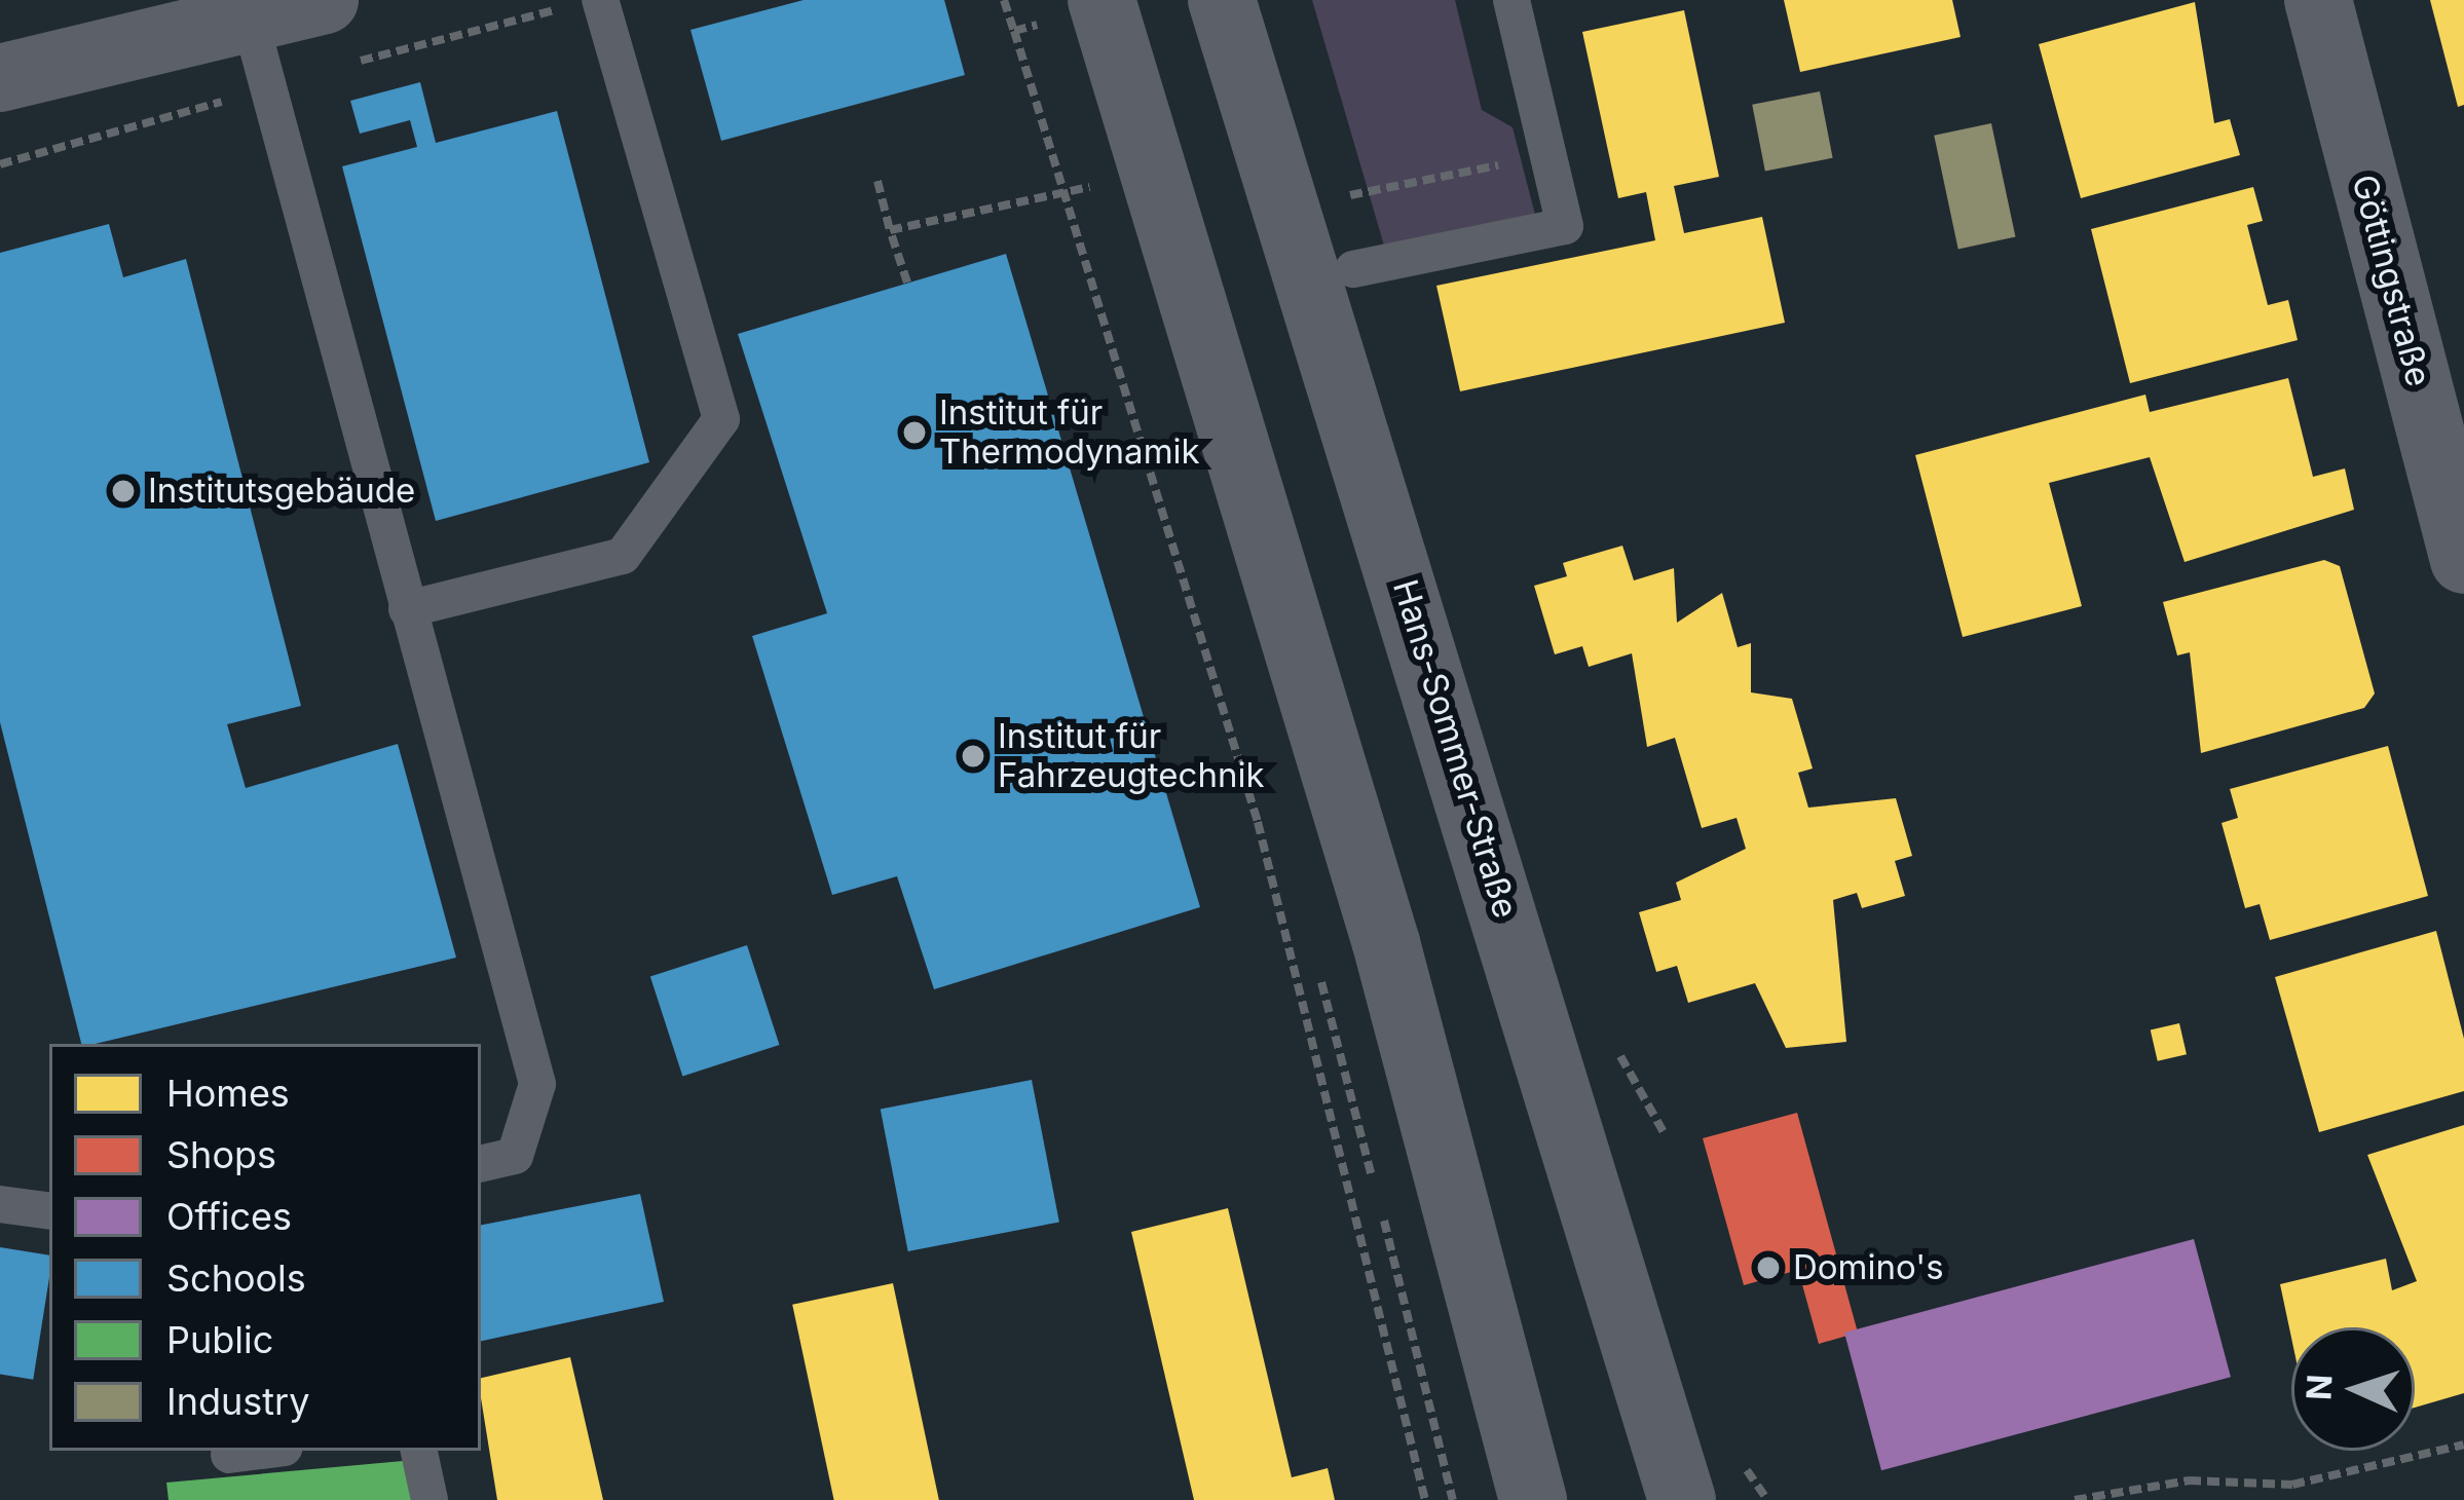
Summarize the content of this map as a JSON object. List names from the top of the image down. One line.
{"streets":{"main road":["Hans-Sommer-Straße"],"street":["Göttingstraße"]},"places":["Institut für Thermodynamik","Institutsgebäude","Institut für Fahrzeugtechnik","Domino's"],"legend":["Homes","Shops","Offices","Schools","Public","Industry"],"north":"left"}
